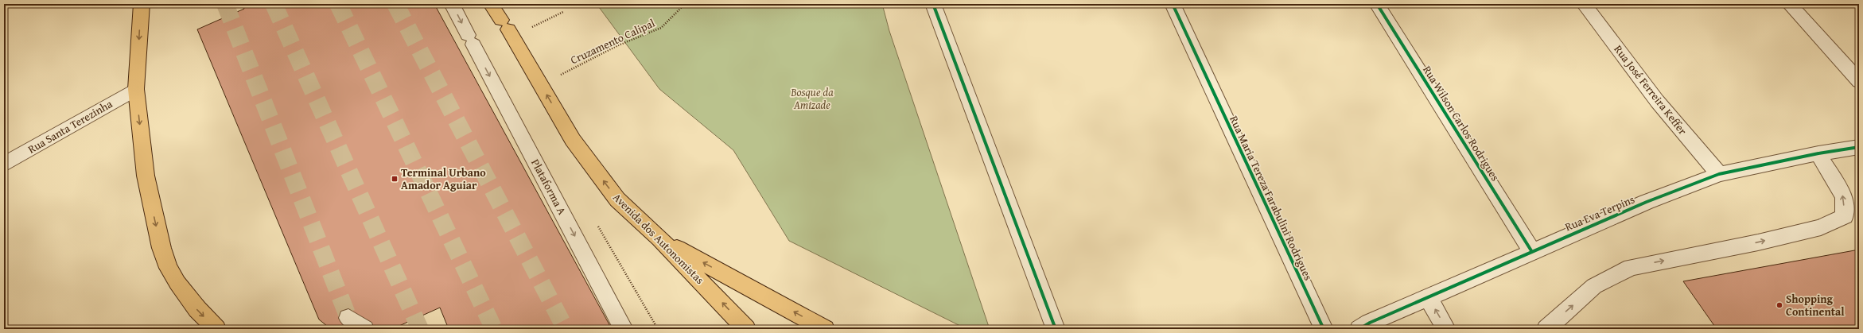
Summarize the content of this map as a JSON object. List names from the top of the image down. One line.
{"streets":{"main road":["Avenida dos Autonomistas"],"street":["Rua José Ferreira Keffer","Rua Wilson Carlos Rodrigues","Rua Santa Terezinha","Plataforma A","Rua Maria Tereza Farabulini Rodrigues","Rua Eva Terpins"],"path":["Cruzamento Calipal"]},"crossings":[["Cruzamento Calipal","Avenida dos Autonomistas"],["Rua José Ferreira Keffer","Rua Eva Terpins"],["Rua Wilson Carlos Rodrigues","Rua Eva Terpins"]],"one_way":["Plataforma A"],"parks":["Bosque da Amizade"],"places":{"transit":["Terminal Urbano Amador Aguiar"],"other":["Shopping Continental"]}}
